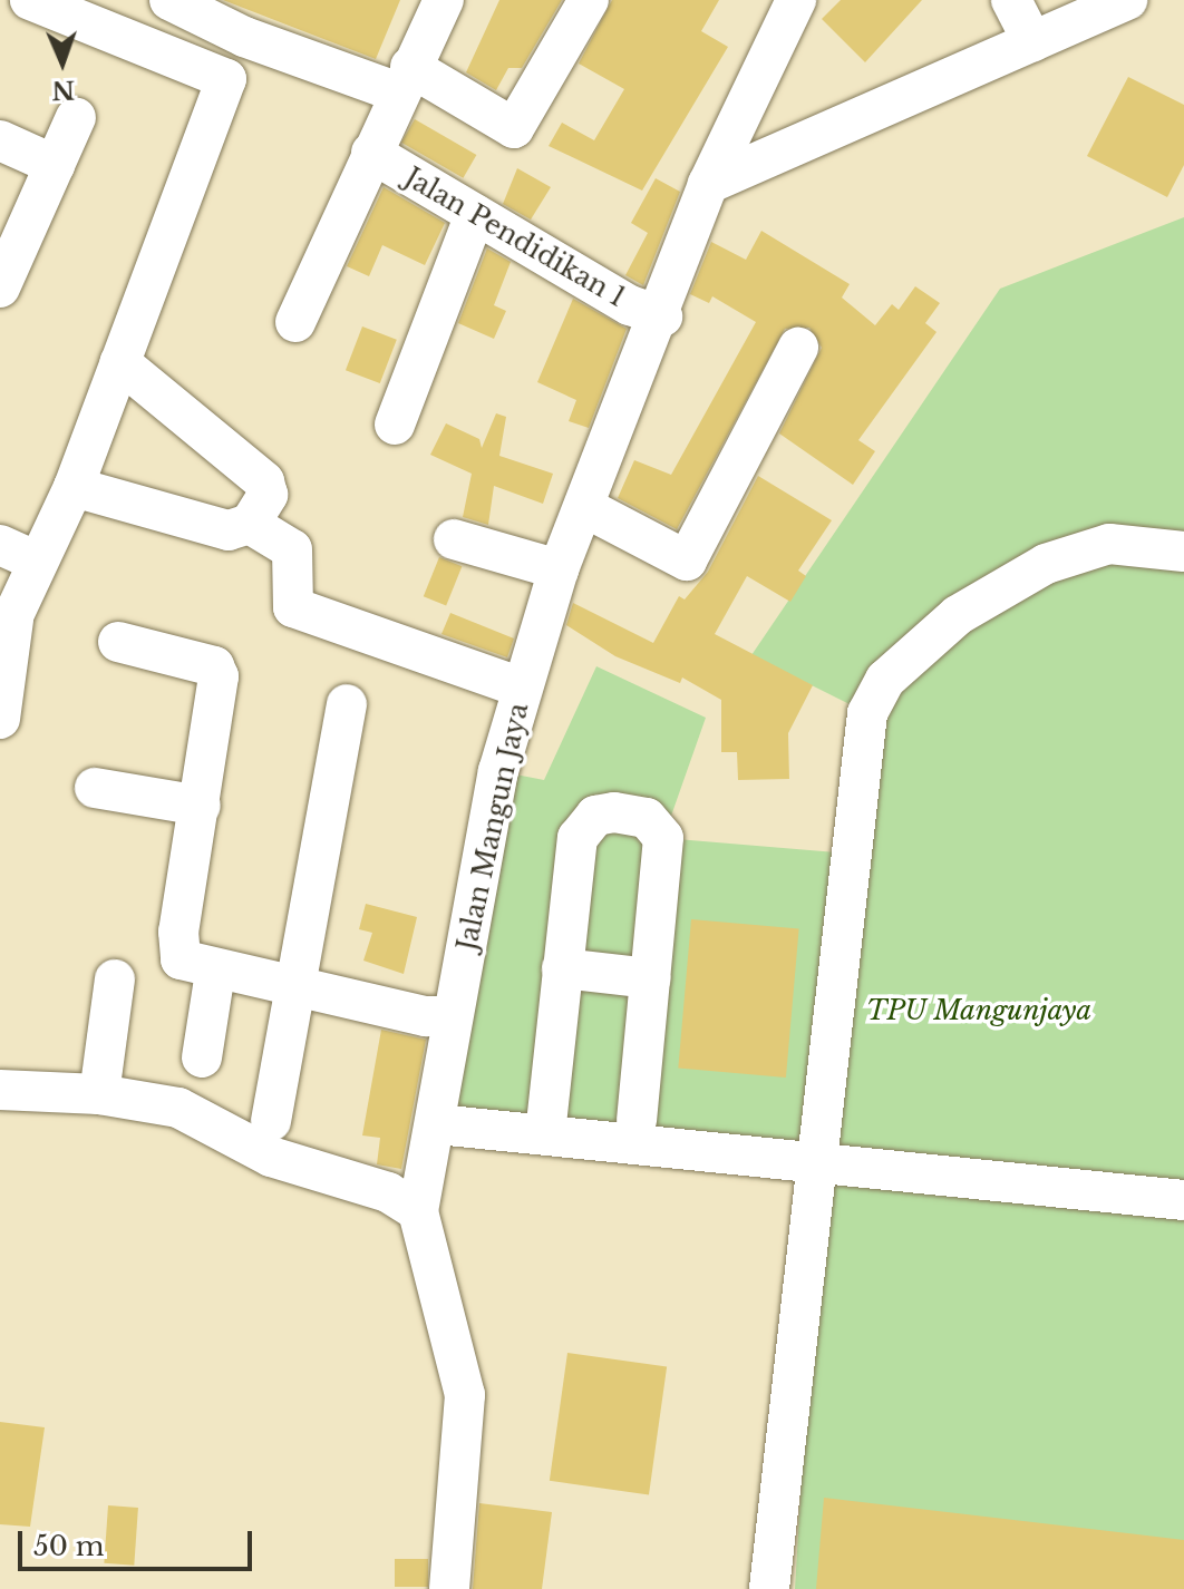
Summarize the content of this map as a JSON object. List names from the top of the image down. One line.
{"streets":{"street":["Jalan Pendidikan 1","Jalan Mangun Jaya"]},"crossings":[["Jalan Pendidikan 1","Jalan Mangun Jaya"]],"parks":["TPU Mangunjaya"],"scale_bar":"50 m","north":"bottom"}
